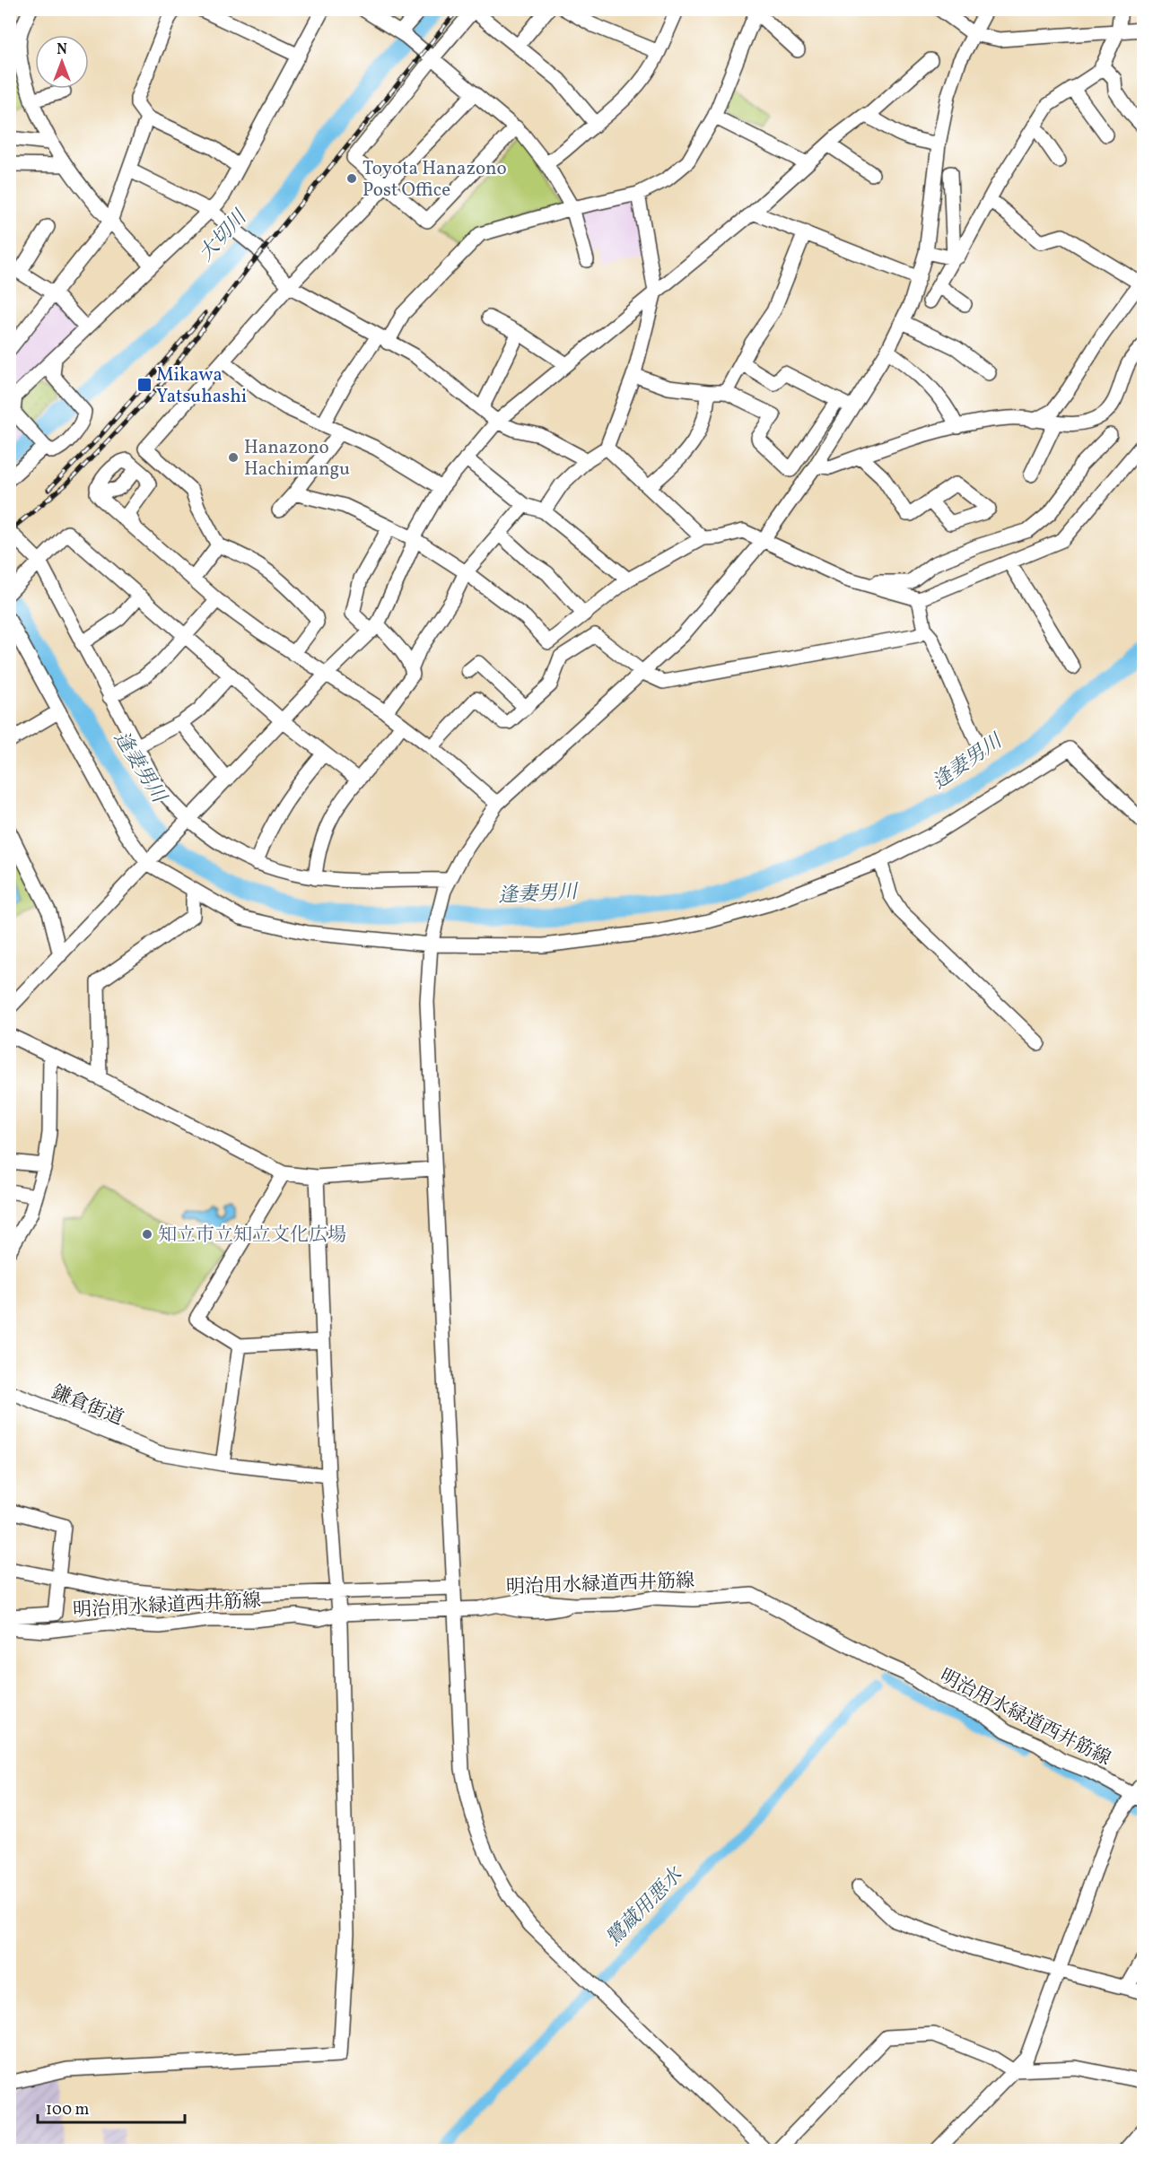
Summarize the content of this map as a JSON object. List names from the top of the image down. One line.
{"streets":{"street":["鎌倉街道","明治用水緑道西井筋線"]},"water":["大切川","逢妻男川","鷺蔵用悪水"],"places":{"other":["Toyota Hanazono Post Office","Hanazono Hachimangu","知立市立知立文化広場"],"transit":["Mikawa Yatsuhashi"]},"scale_bar":"100 m","north":"top"}
